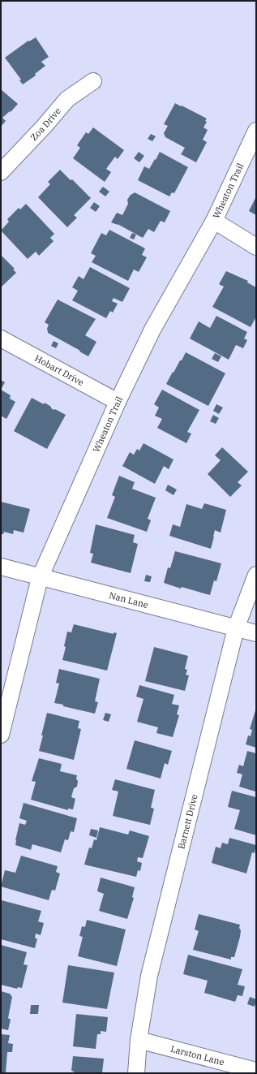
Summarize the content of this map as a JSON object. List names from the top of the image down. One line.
{"streets":{"street":["Zoa Drive","Wheaton Trail","Hobart Drive","Nan Lane","Barnett Drive","Larston Lane"]},"crossings":[["Wheaton Trail","Hobart Drive"],["Wheaton Trail","Nan Lane"],["Nan Lane","Barnett Drive"],["Barnett Drive","Larston Lane"]]}
